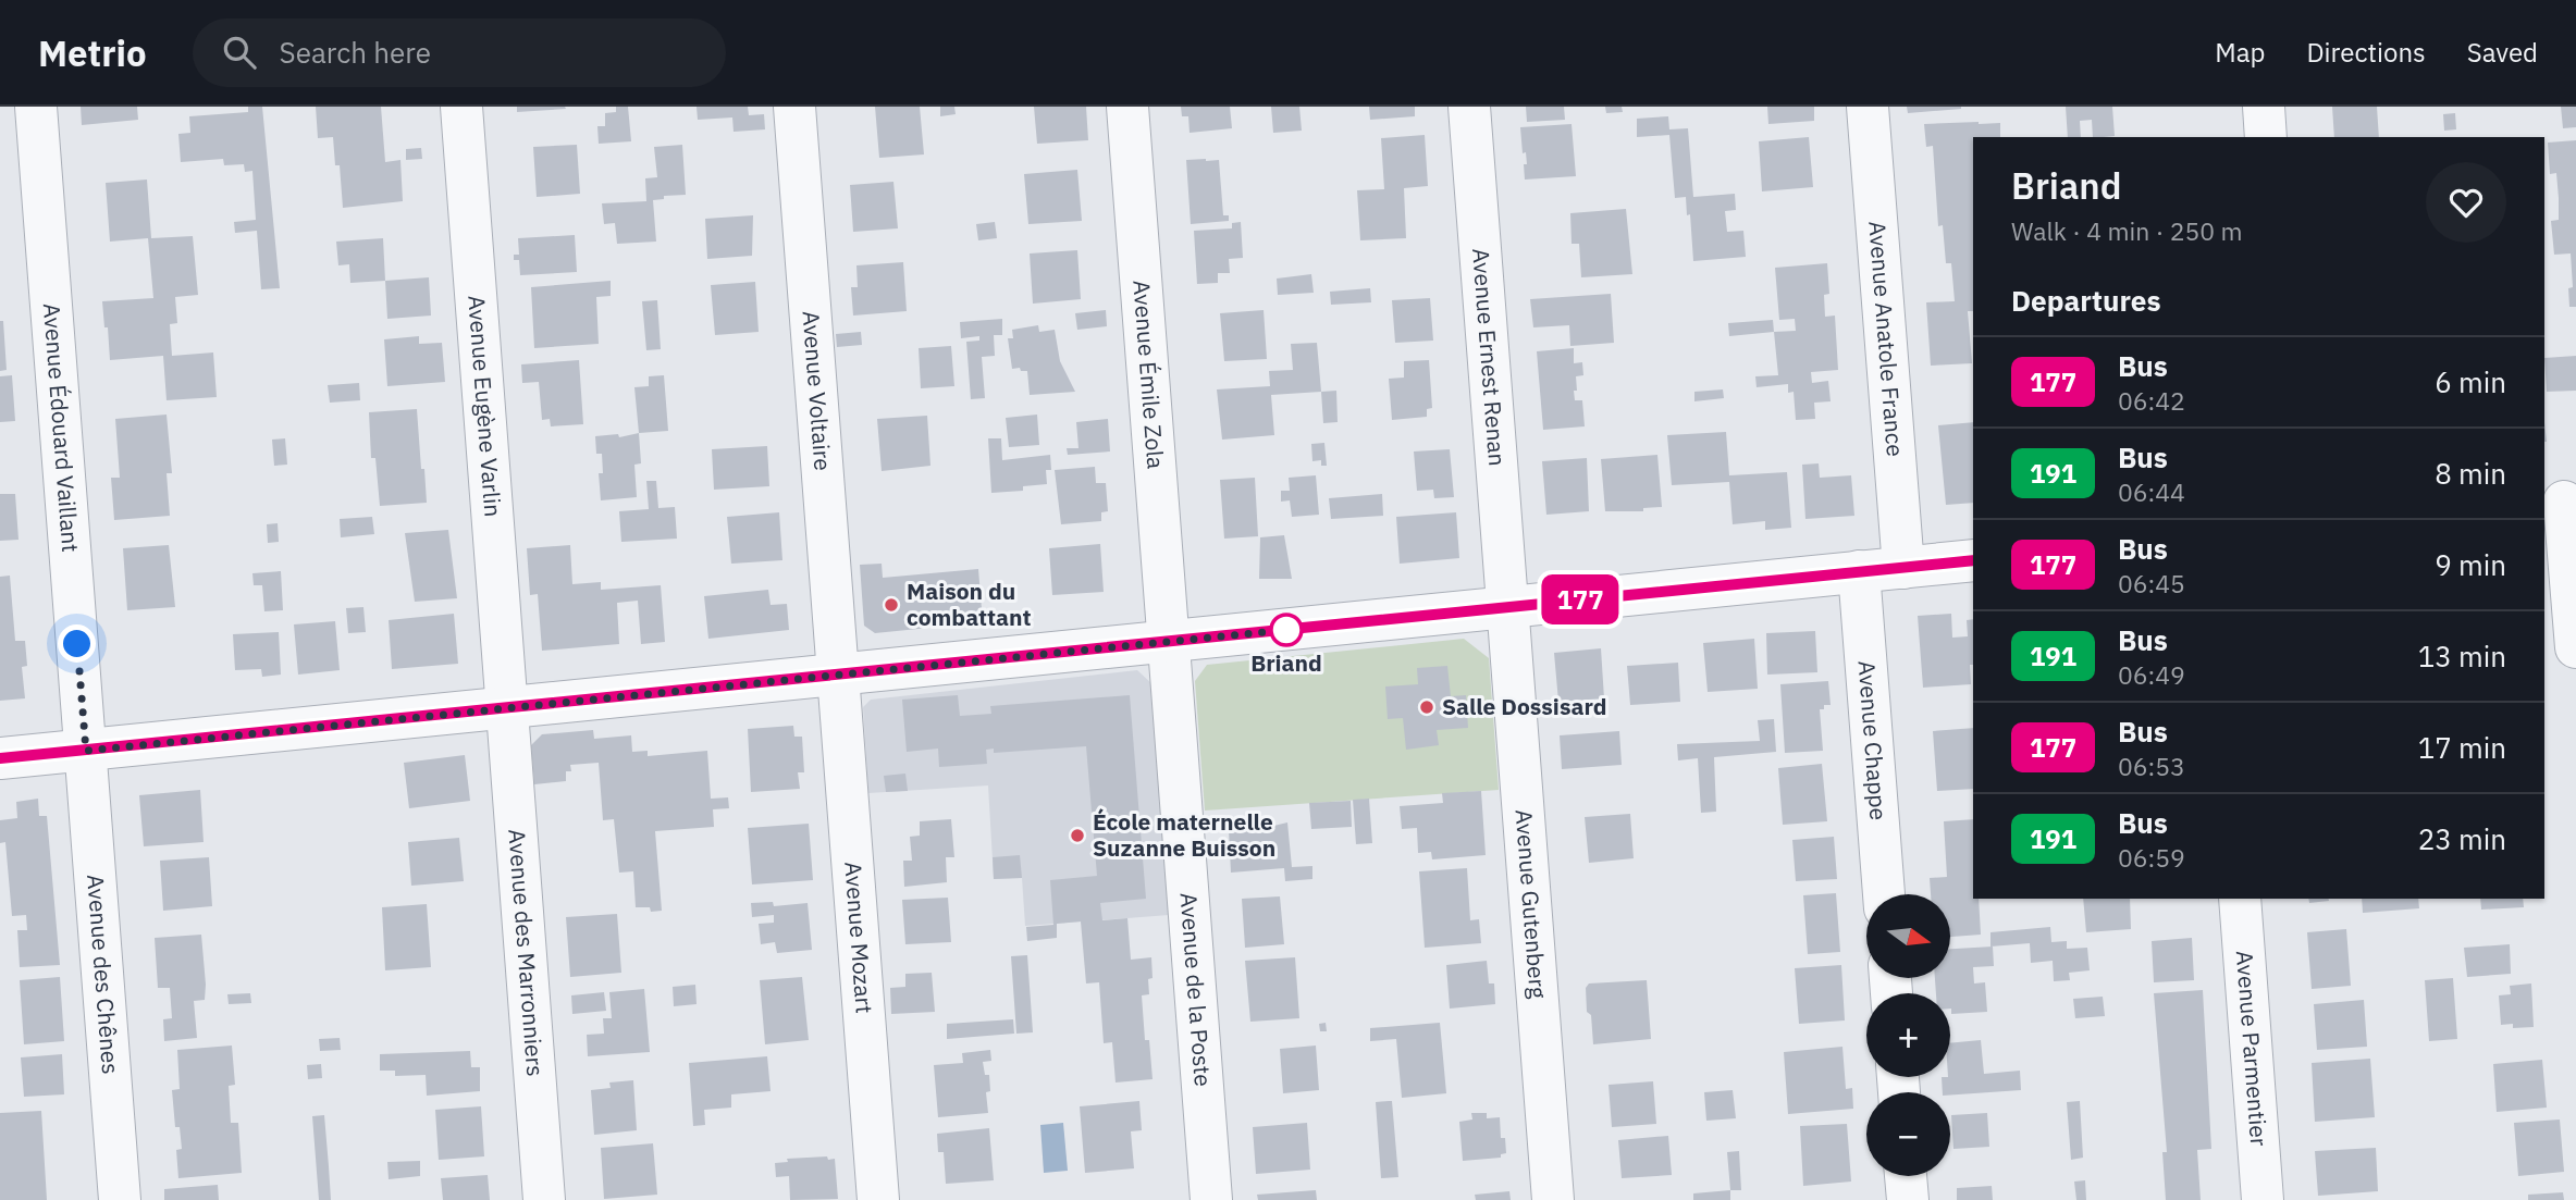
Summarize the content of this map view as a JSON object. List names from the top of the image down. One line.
{"streets":{"street":["Avenue Anatole France","Avenue Ernest Renan","Avenue Émile Zola","Avenue Voltaire","Avenue Eugène Varlin","Avenue Édouard Vaillant","Avenue Chappe","Avenue Gutenberg","Avenue Mozart","Avenue des Marronniers","Avenue des Chênes","Avenue de la Poste","Avenue Parmentier"]},"crossings":[["Avenue Ernest Renan","Avenue Gutenberg"],["Avenue Émile Zola","Avenue de la Poste"],["Avenue Voltaire","Avenue Mozart"],["Avenue Eugène Varlin","Avenue des Marronniers"],["Avenue Édouard Vaillant","Avenue des Chênes"]],"places":["Maison du combattant","Briand","Salle Dossisard","École maternelle Suzanne Buisson"],"lines":["bus line 177"],"north":"right","page":{"header":"Metrio","search":"Search here","nav":["Map","Directions","Saved"],"on_map":"177","heading":[["Briand","Walk · 4 min · 250 m"],"Departures"],"list":[{"mark":"177","name":"Bus","note":"06:42","value":"6 min"},{"mark":"191","name":"Bus","note":"06:44","value":"8 min"},{"mark":"177","name":"Bus","note":"06:45","value":"9 min"},{"mark":"191","name":"Bus","note":"06:49","value":"13 min"},{"mark":"177","name":"Bus","note":"06:53","value":"17 min"},{"mark":"191","name":"Bus","note":"06:59","value":"23 min"}],"map_buttons":["+","−"]}}
